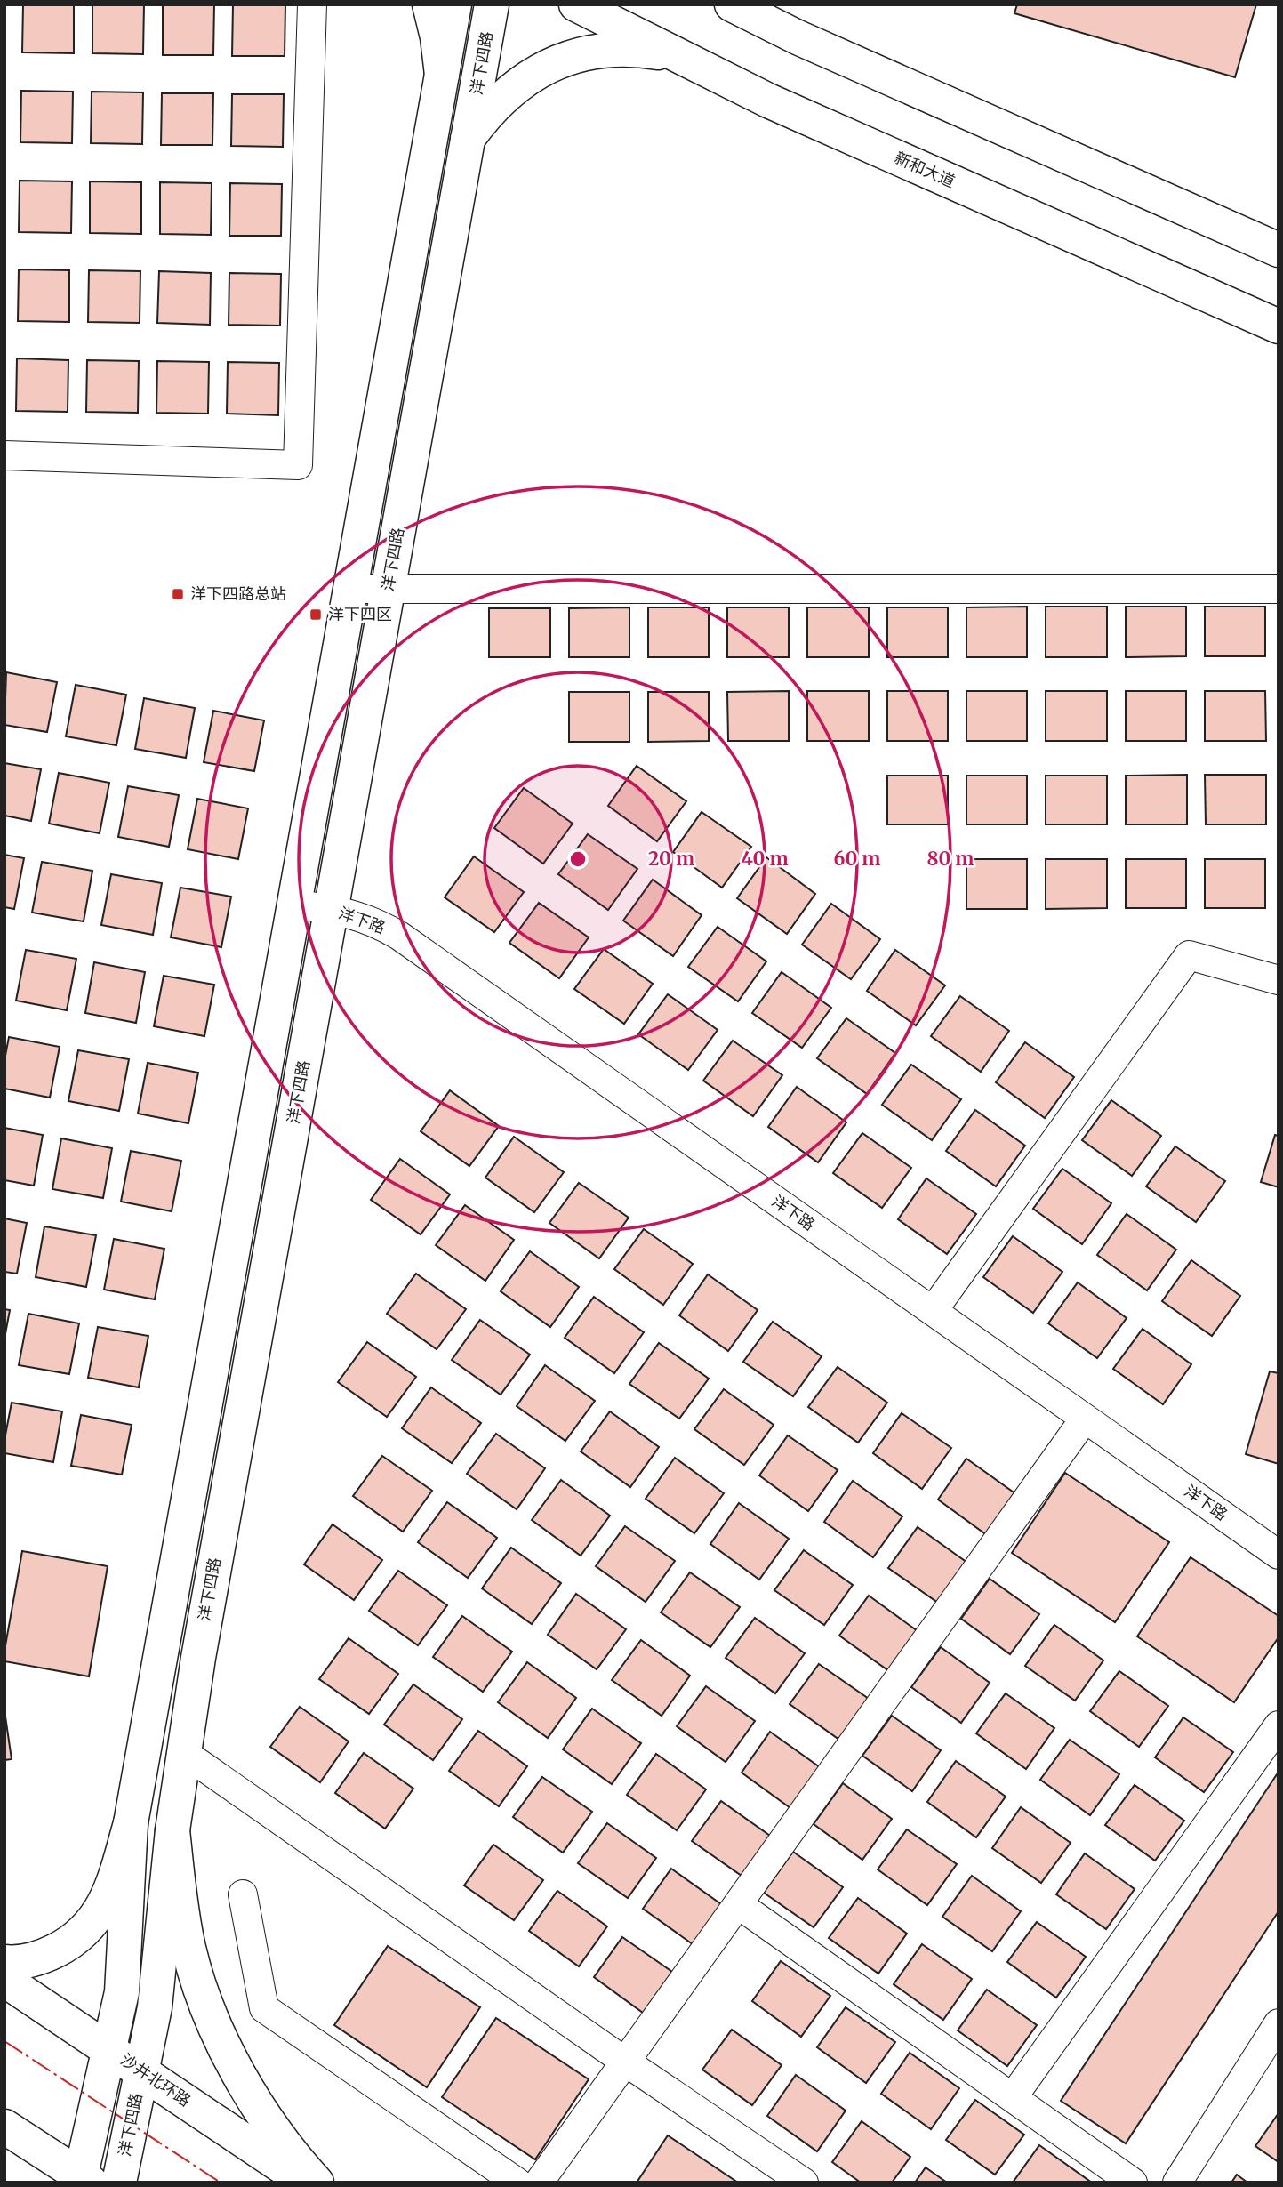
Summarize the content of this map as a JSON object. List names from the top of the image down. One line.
{"streets":{"street":["洋下四路","新和大道","洋下路","沙井北环路"]},"crossings":[["洋下四路","洋下路"],["洋下四路","沙井北环路"]],"places":{"transit":["洋下四路总站","洋下四区"]},"rings":["20 m","40 m","60 m","80 m"]}
